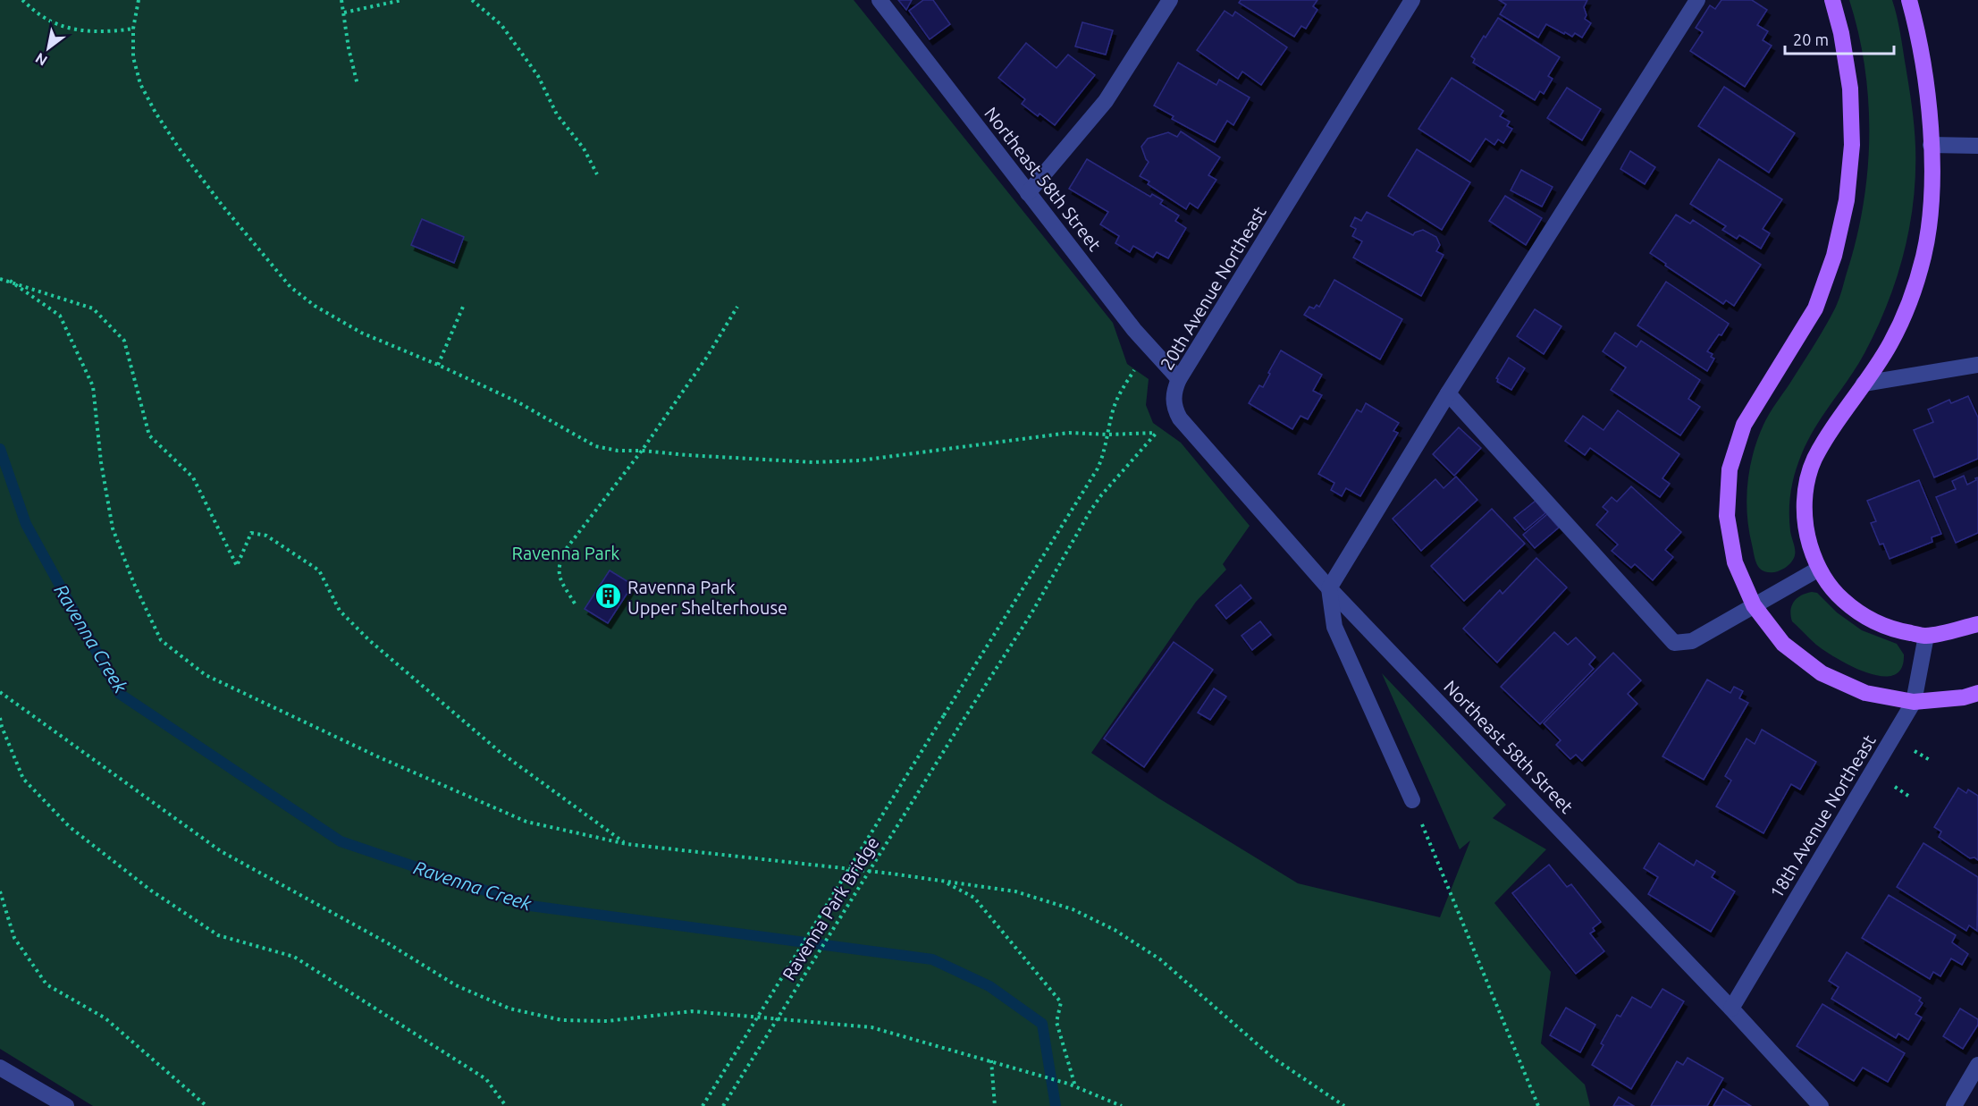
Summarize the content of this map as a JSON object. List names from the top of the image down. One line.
{"streets":{"street":["Northeast 58th Street","20th Avenue Northeast","18th Avenue Northeast"],"path":["Ravenna Park Bridge"]},"crossings":[["Northeast 58th Street","20th Avenue Northeast"],["Northeast 58th Street","18th Avenue Northeast"]],"water":["Ravenna Creek"],"parks":["Ravenna Park"],"places":{"building":["Ravenna Park Upper Shelterhouse"]},"scale_bar":"20 m","north":"bottom left"}
